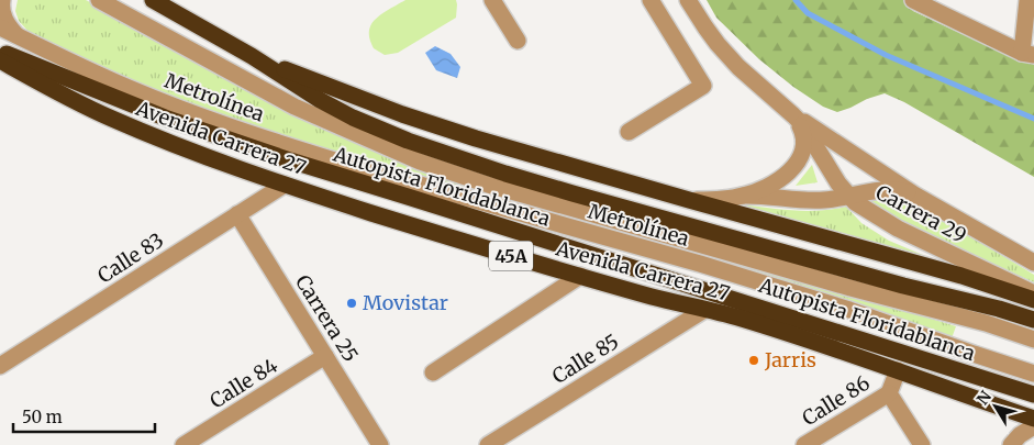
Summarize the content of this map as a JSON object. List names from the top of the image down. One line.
{"streets":{"highway":["Avenida Carrera 27","Autopista Floridablanca","45A"],"street":["Metrolínea","Carrera 29","Calle 83","Carrera 25","Calle 85","Calle 84","Calle 86"]},"crossings":[["Avenida Carrera 27","Calle 83"],["Avenida Carrera 27","Calle 85"],["Calle 83","Carrera 25"],["Carrera 25","Calle 84"]],"places":["Movistar","Jarris"],"scale_bar":"50 m","north":"top left"}
